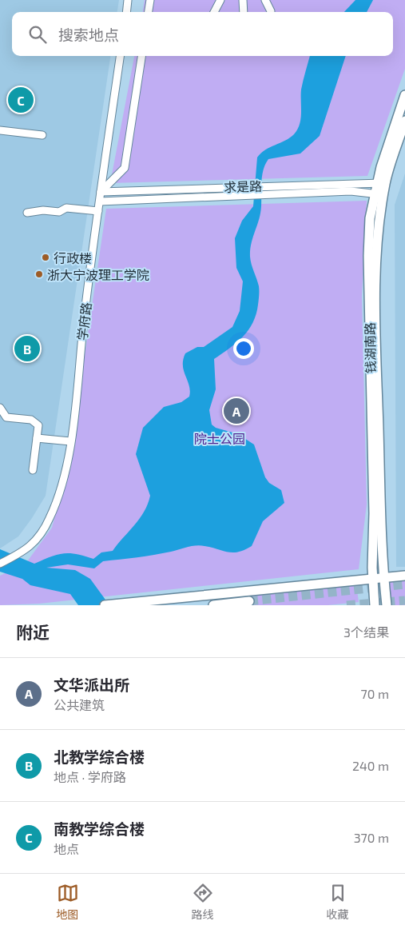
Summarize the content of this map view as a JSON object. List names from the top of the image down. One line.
{"streets":{"main road":["钱湖南路"],"street":["求是路","学府路"]},"crossings":[["求是路","学府路"],["求是路","钱湖南路"]],"parks":["院士公园"],"places":["行政楼","浙大宁波理工学院"],"page":{"search":"搜索地点","pins":["C","B","A"],"heading":["附近","3个结果"],"list":[{"mark":"A","name":"文华派出所","note":"公共建筑","value":"70 m"},{"mark":"B","name":"北教学综合楼","note":"地点 · 学府路","value":"240 m"},{"mark":"C","name":"南教学综合楼","note":"地点","value":"370 m"}],"nav":["地图","路线","收藏"]}}
